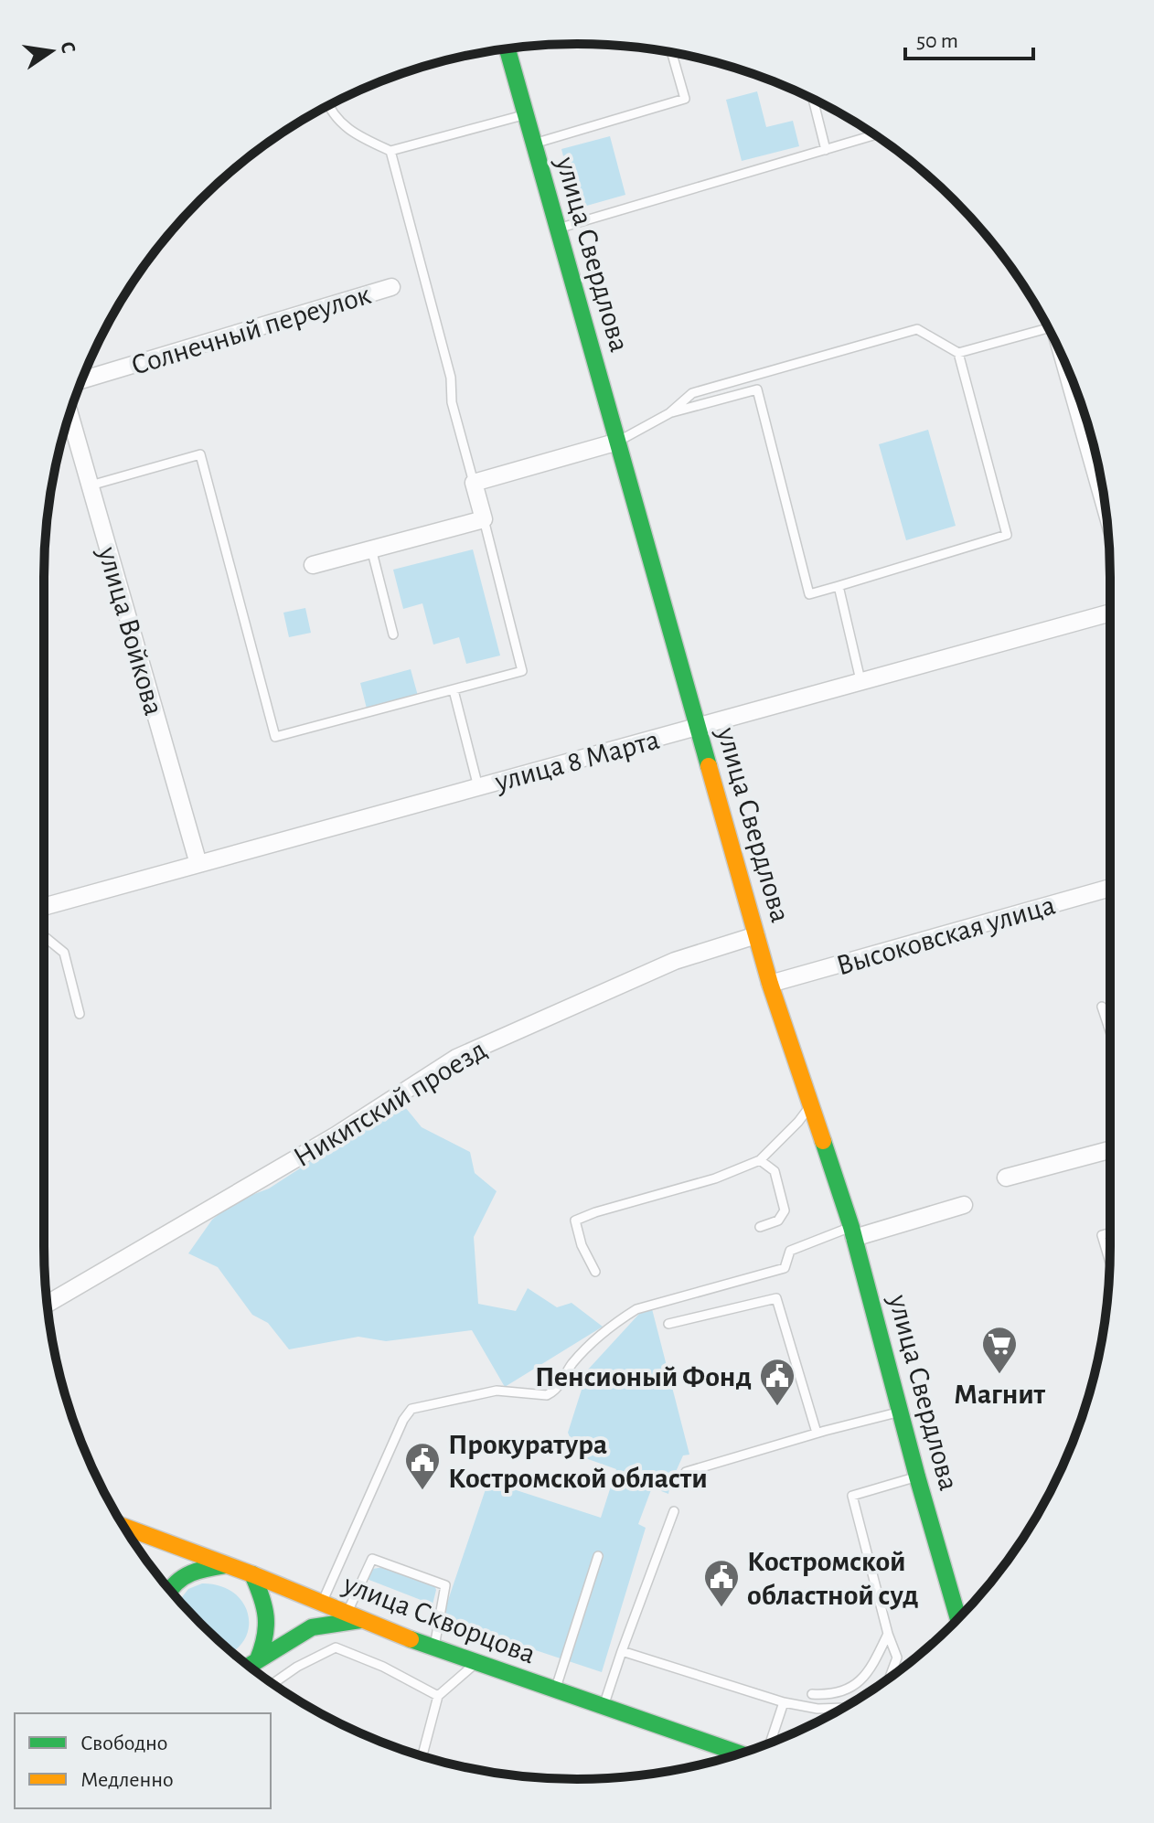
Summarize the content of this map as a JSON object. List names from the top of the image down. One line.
{"streets":{"street":["улица Свердлова","Солнечный переулок","улица Войкова","улица 8 Марта","Высоковская улица","Никитский проезд","улица Скворцова"]},"crossings":[["улица Свердлова","улица 8 Марта"],["улица Свердлова","Высоковская улица"],["улица Свердлова","Никитский проезд"],["улица Войкова","улица 8 Марта"]],"places":{"supermarket":["Магнит"],"public building":["Пенсионый Фонд","Прокуратура Костромской области","Костромской областной суд"]},"legend":["Свободно","Медленно"],"scale_bar":"50 m","north":"right"}
